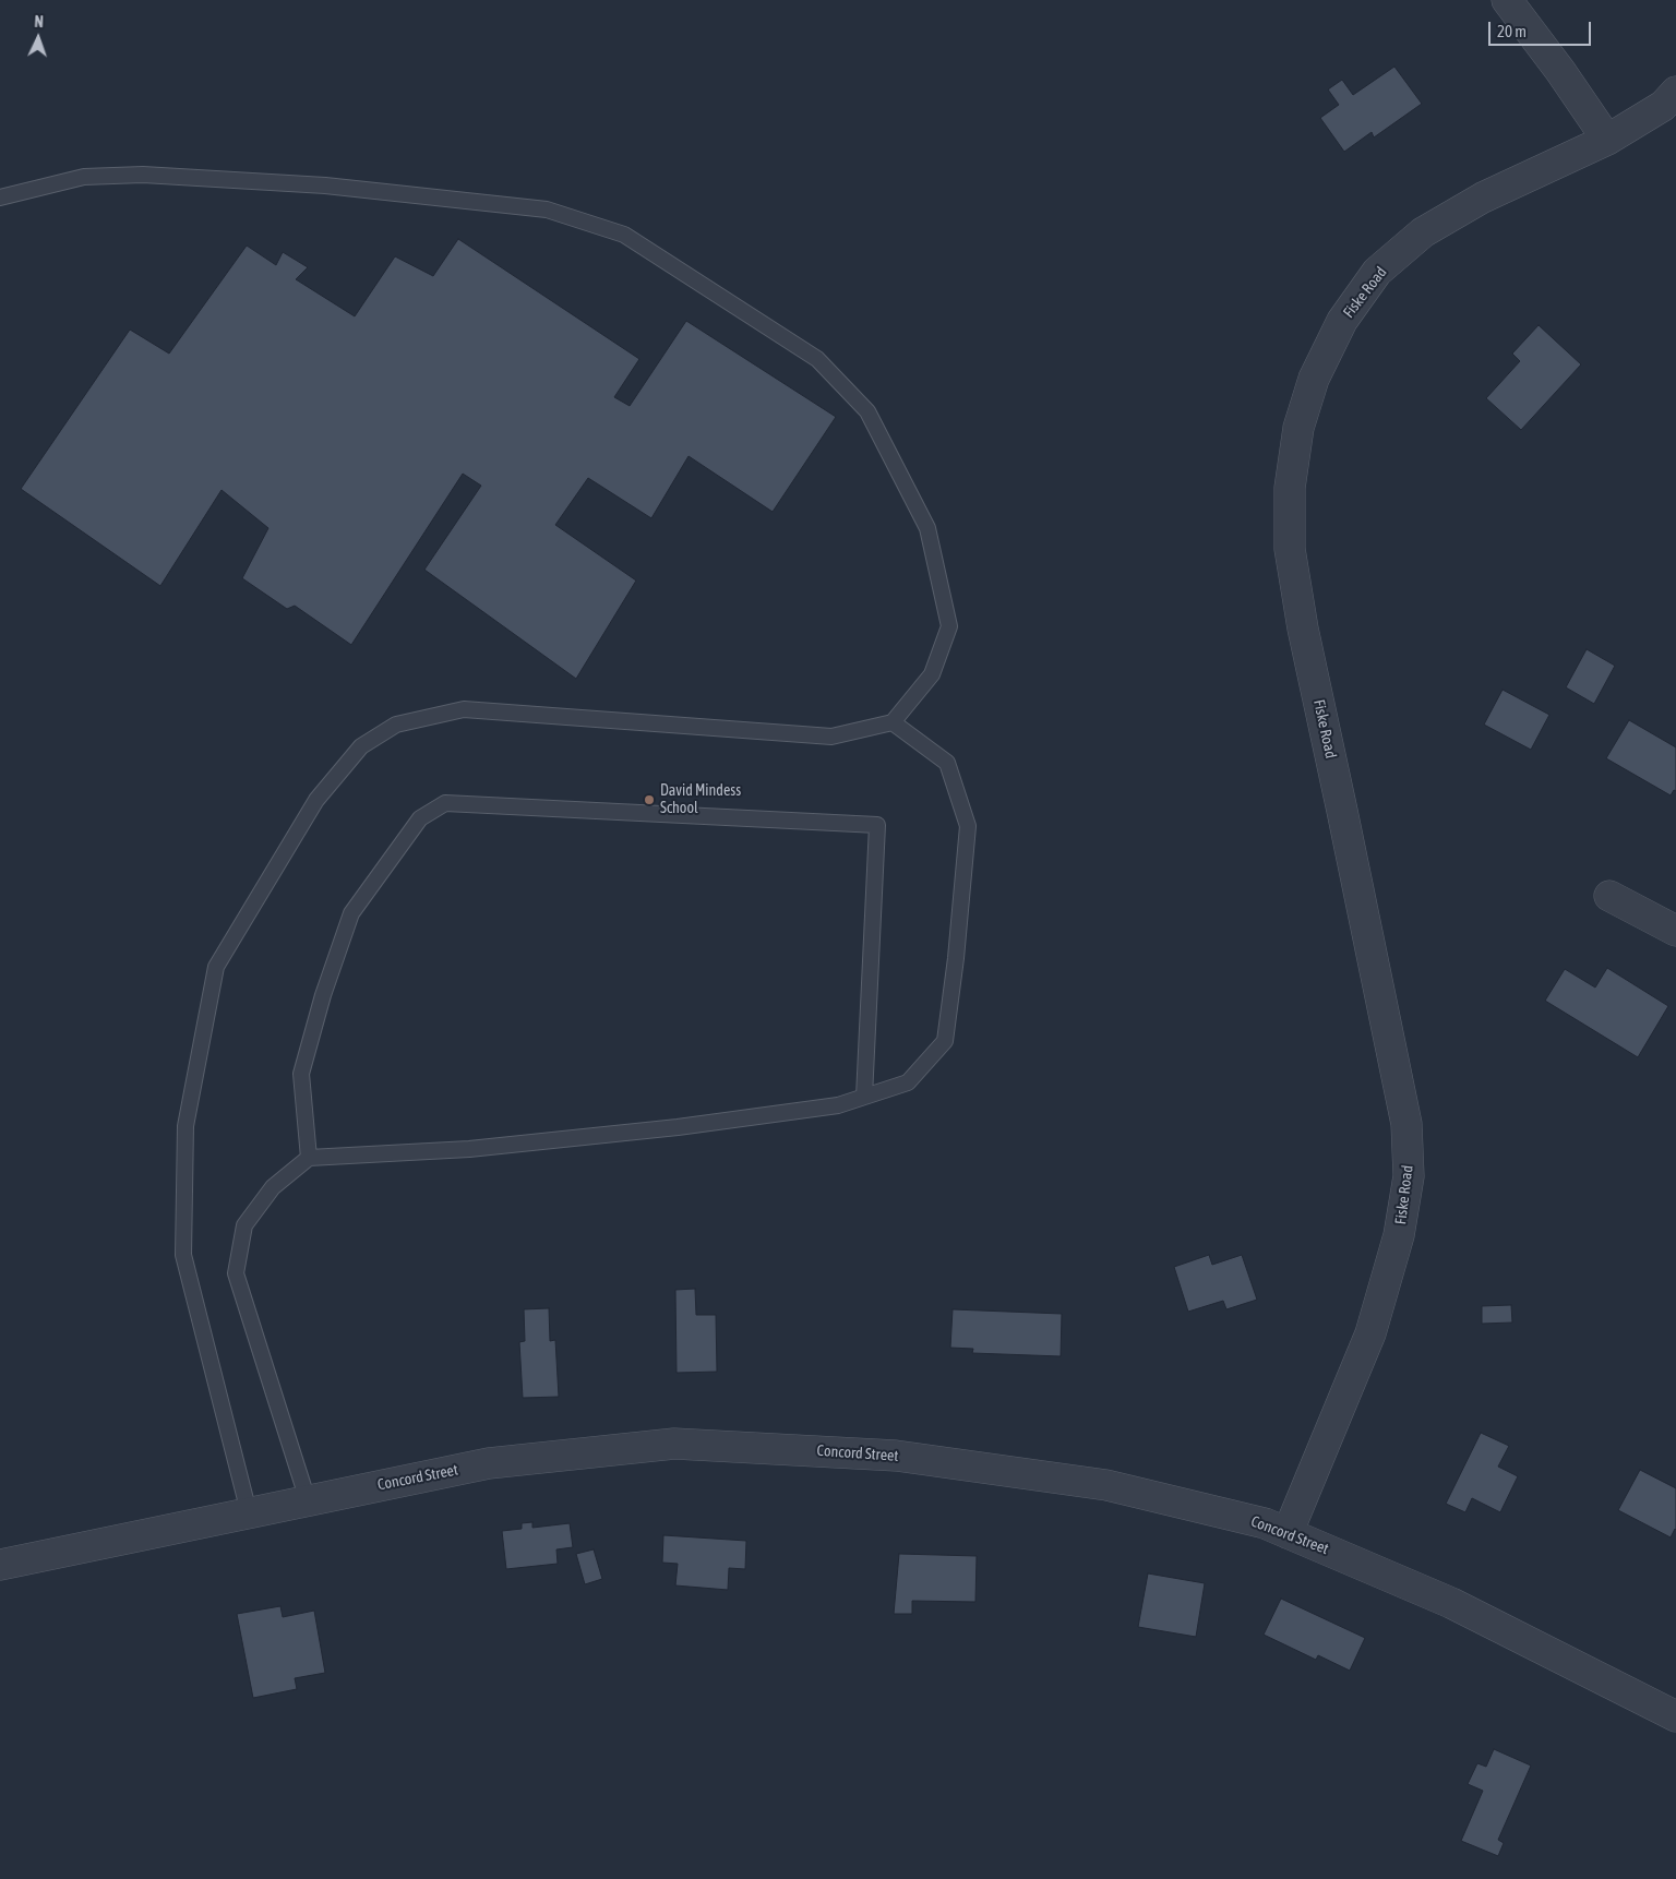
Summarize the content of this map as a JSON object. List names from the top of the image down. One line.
{"streets":{"street":["Fiske Road","Concord Street"]},"crossings":[["Fiske Road","Concord Street"]],"places":["David Mindess School"],"scale_bar":"20 m","north":"top"}
